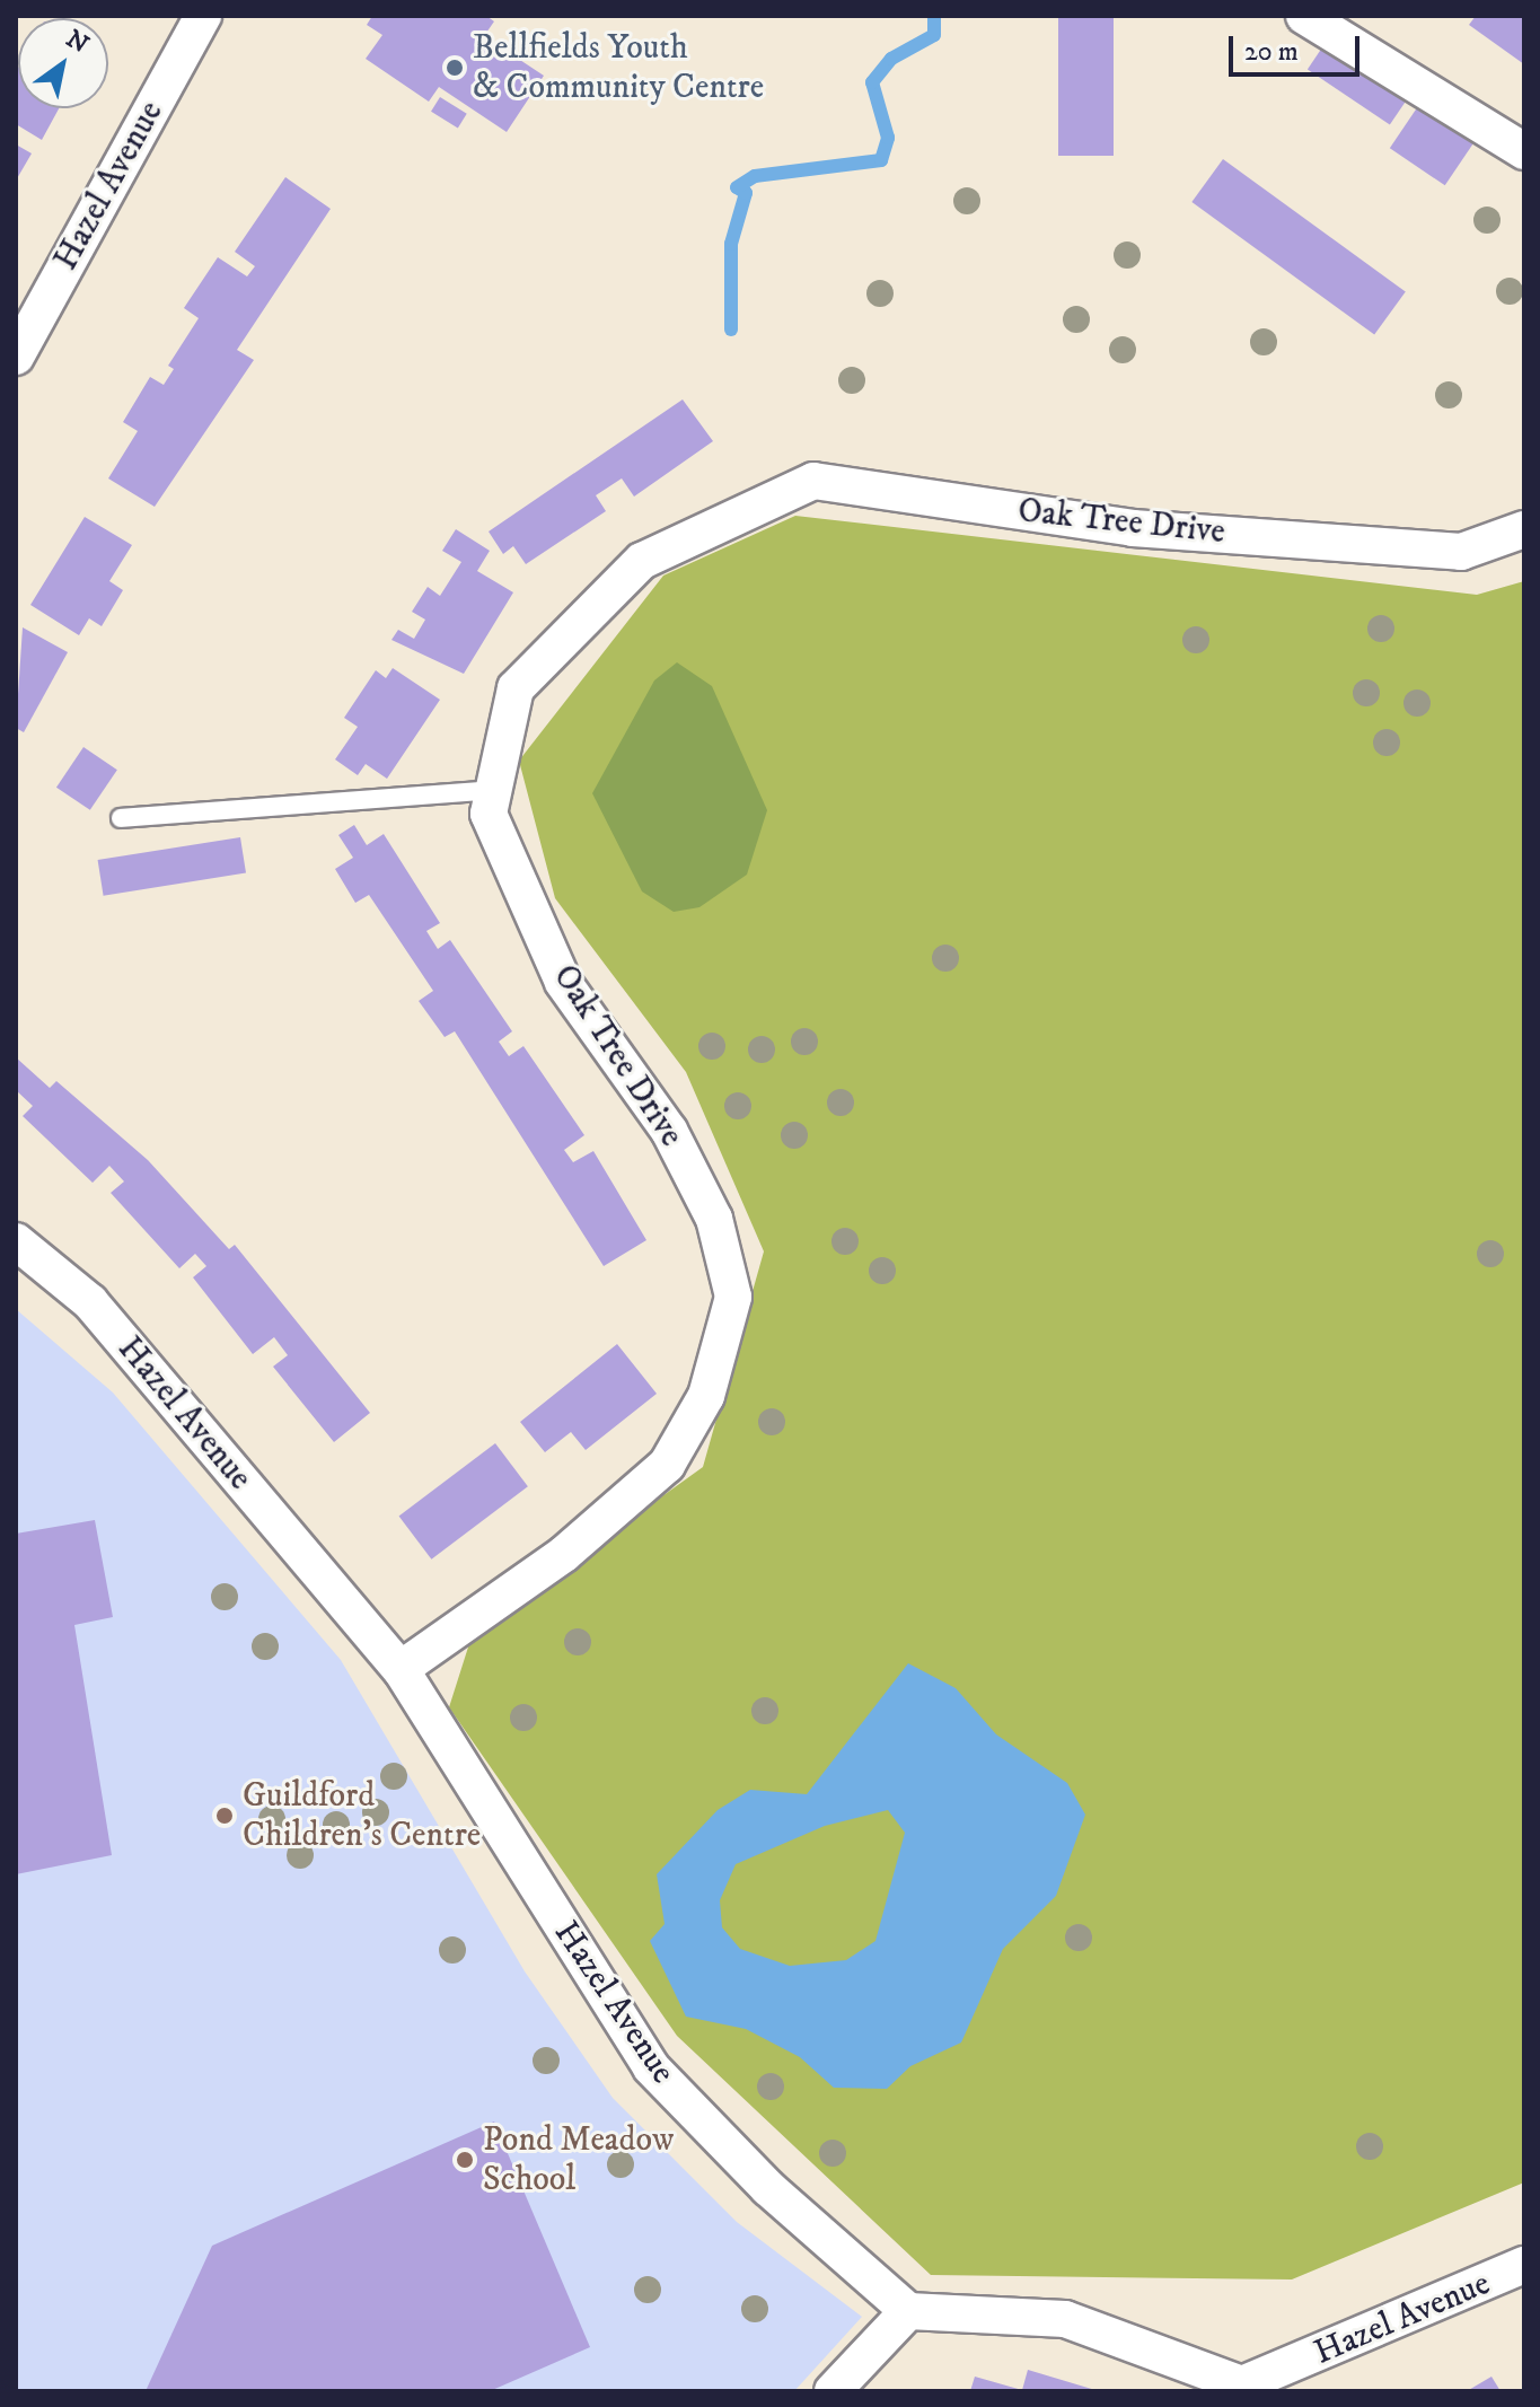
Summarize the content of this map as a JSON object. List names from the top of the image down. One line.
{"streets":{"street":["Hazel Avenue","Oak Tree Drive"]},"crossings":[["Hazel Avenue","Oak Tree Drive"]],"places":["Bellfields Youth & Community Centre","Guildford Children's Centre","Pond Meadow School"],"scale_bar":"20 m","north":"top right"}
